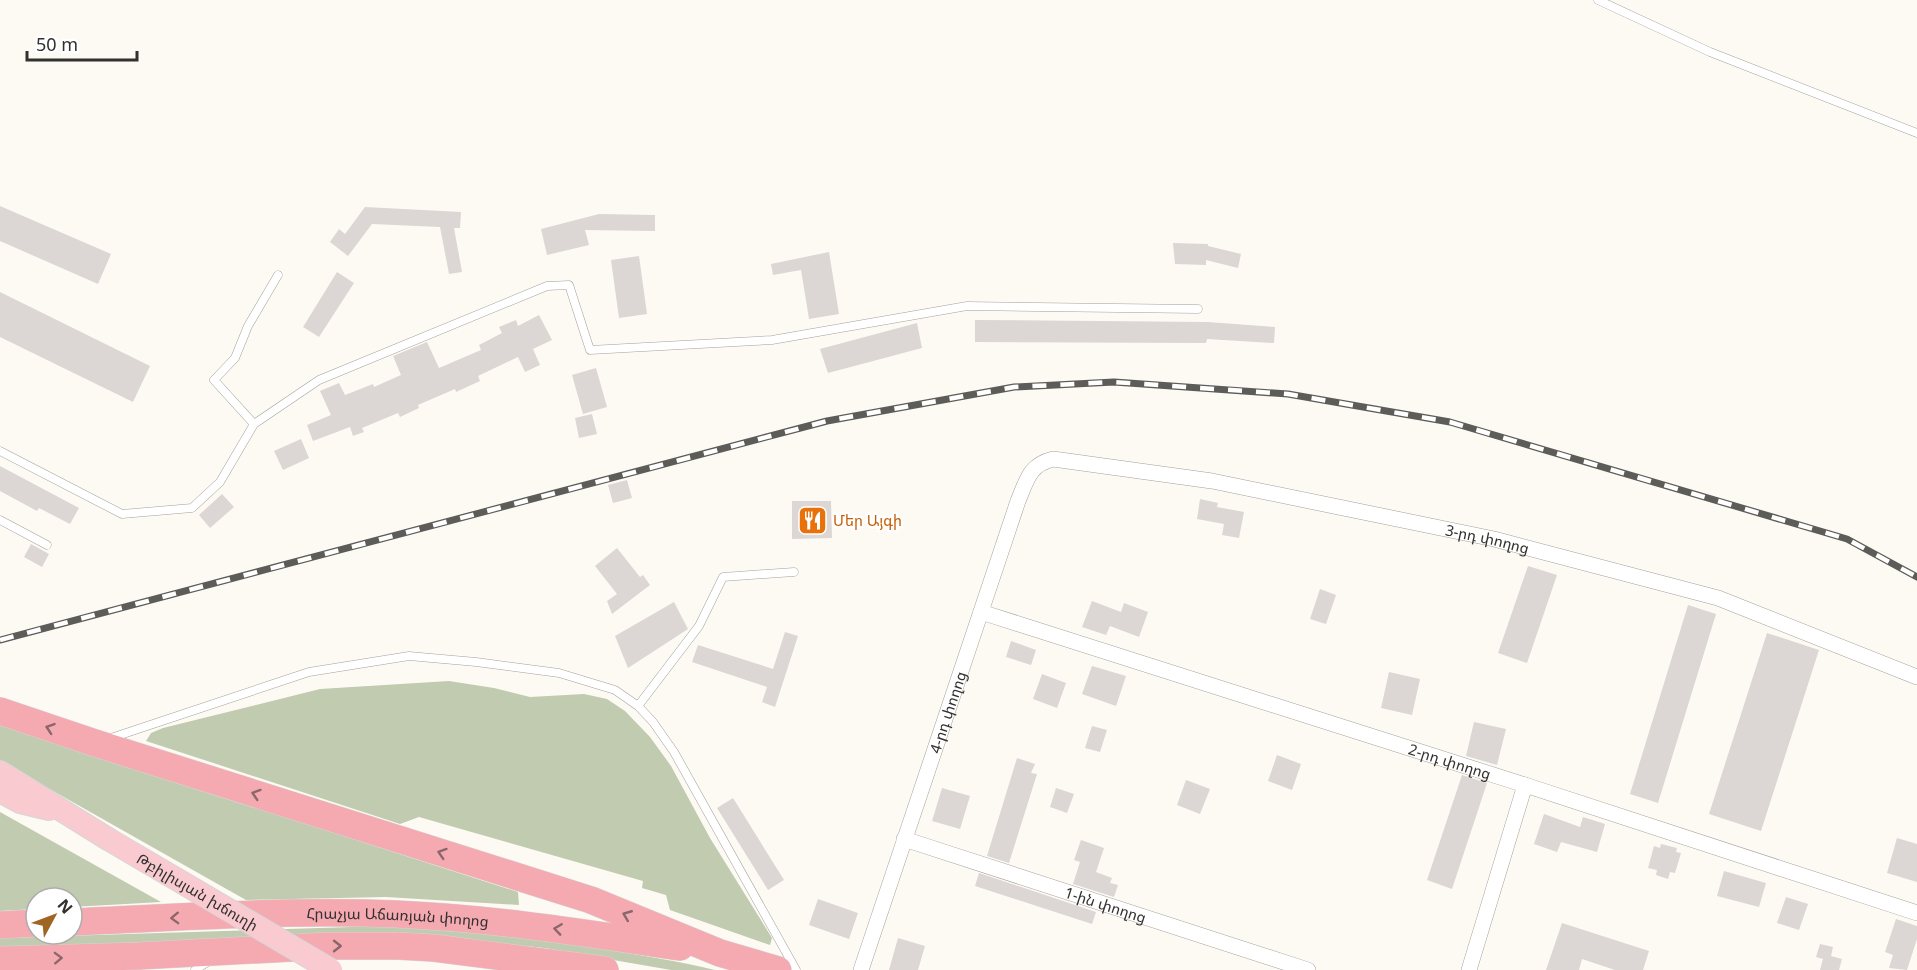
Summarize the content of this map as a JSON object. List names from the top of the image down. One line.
{"streets":{"highway":["Հրաչյա Աճառյան փողոց"],"main road":["Թբիլիսյան խճուղի"],"street":["3-րդ փողոց","4-րդ փողոց","2-րդ փողոց","1-ին փողոց"]},"crossings":[["3-րդ փողոց","4-րդ փողոց"],["4-րդ փողոց","2-րդ փողոց"],["4-րդ փողոց","1-ին փողոց"]],"places":{"restaurant":["Մեր Այգի"]},"scale_bar":"50 m","north":"top right"}
